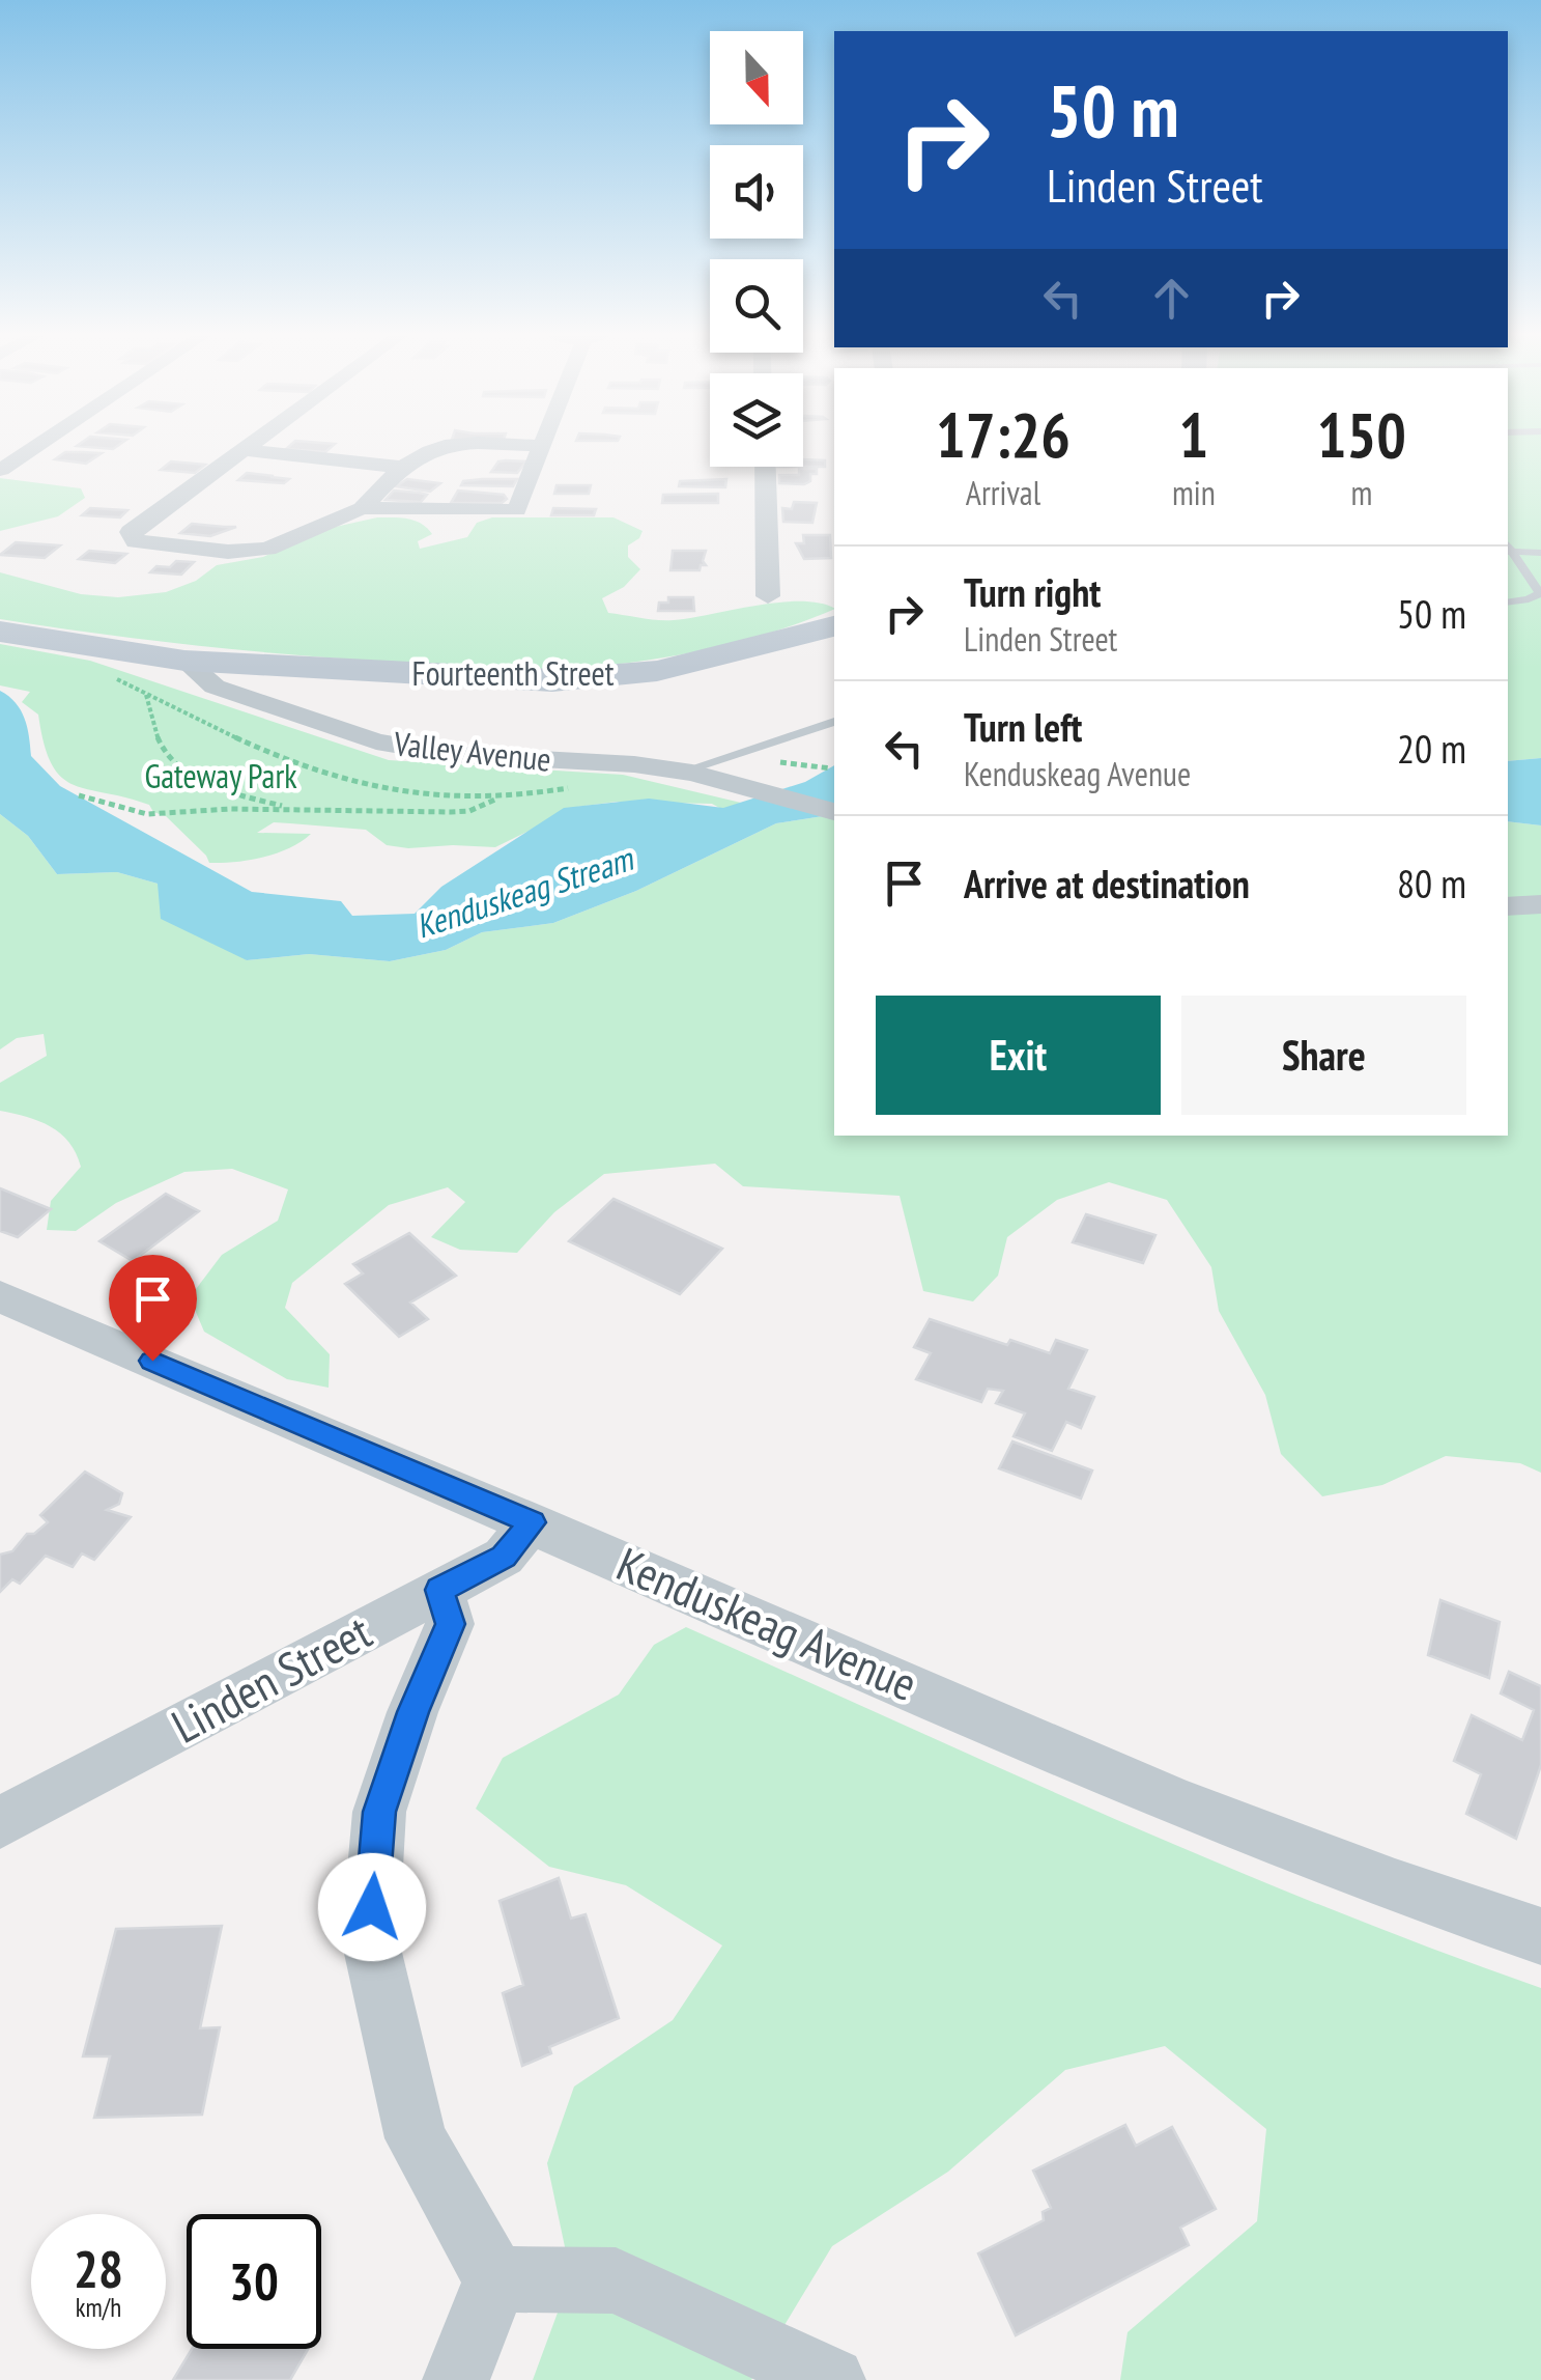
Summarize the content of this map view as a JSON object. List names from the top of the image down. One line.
{"streets":{"street":["Fourteenth Street","Valley Avenue","Kenduskeag Avenue","Linden Street"]},"crossings":[["Fourteenth Street","Valley Avenue"],["Kenduskeag Avenue","Linden Street"]],"water":["Kenduskeag Stream"],"parks":["Gateway Park"],"north":"bottom","page":{"turn":["50 m","Linden Street"],"eta":["17:26","Arrival","1","min","150","m"],"list":[{"name":"Turn right","note":"Linden Street","value":"50 m"},{"name":"Turn left","note":"Kenduskeag Avenue","value":"20 m"},{"name":"Arrive at destination","value":"80 m"}],"buttons":["Exit","Share"],"speed":"28 km/h","limit":"30"}}
